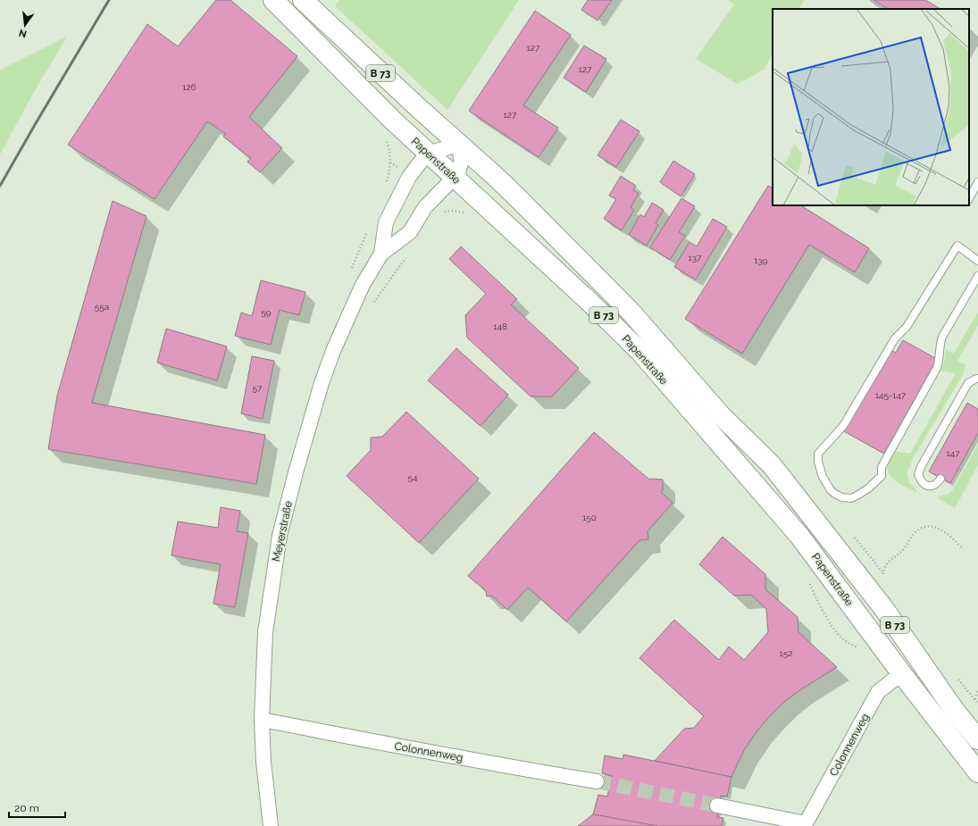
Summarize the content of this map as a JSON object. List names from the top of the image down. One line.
{"streets":{"main road":["B 73","Papenstraße"],"street":["Meyerstraße","Colonnenweg"]},"crossings":[["Papenstraße","Meyerstraße"],["Papenstraße","Colonnenweg"],["Meyerstraße","Colonnenweg"]],"house_numbers":["127","127","126","127","137","139","55a","59","148","57","145-147","147","54","150","152"],"scale_bar":"20 m","north":"bottom"}
